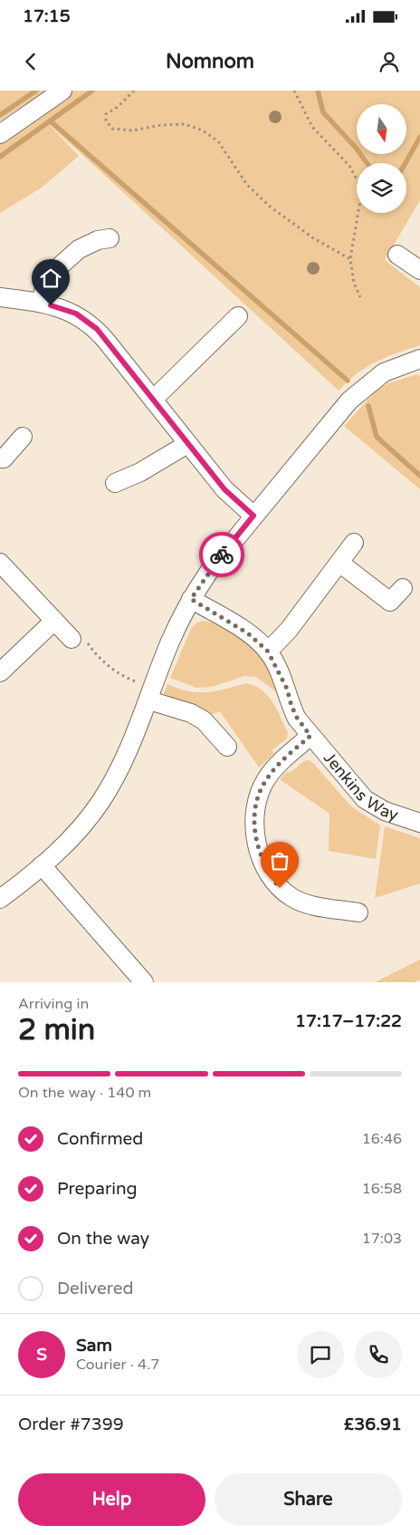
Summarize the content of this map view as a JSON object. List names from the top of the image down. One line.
{"streets":{"street":["Jenkins Way"]},"north":"bottom","page":{"status":"17:15","header":"Nomnom","heading":["2 min","Arriving in","17:17–17:22"],"panel":["Sam","Courier · 4.7","Order #7399","£36.91"],"bar":"On the way · 140 m","list":[["Confirmed","16:46"],["Preparing","16:58"],["On the way","17:03"],"Delivered"],"round":"S","buttons":["Help","Share"]}}
